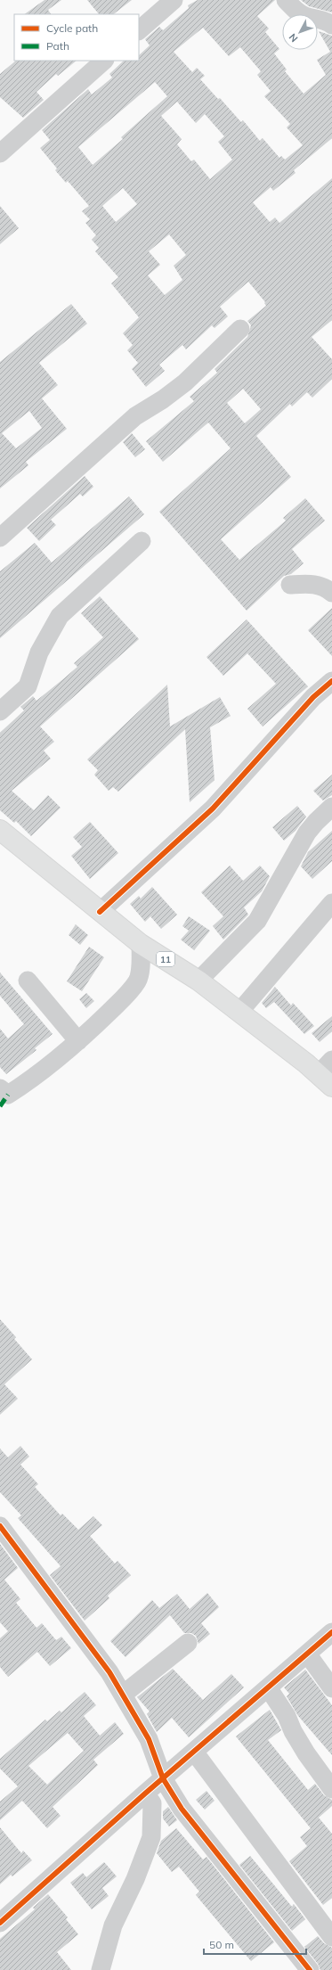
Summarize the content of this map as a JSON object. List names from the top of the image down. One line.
{"streets":{"highway":["11"]},"legend":["Cycle path","Path"],"scale_bar":"50 m","north":"bottom left"}
